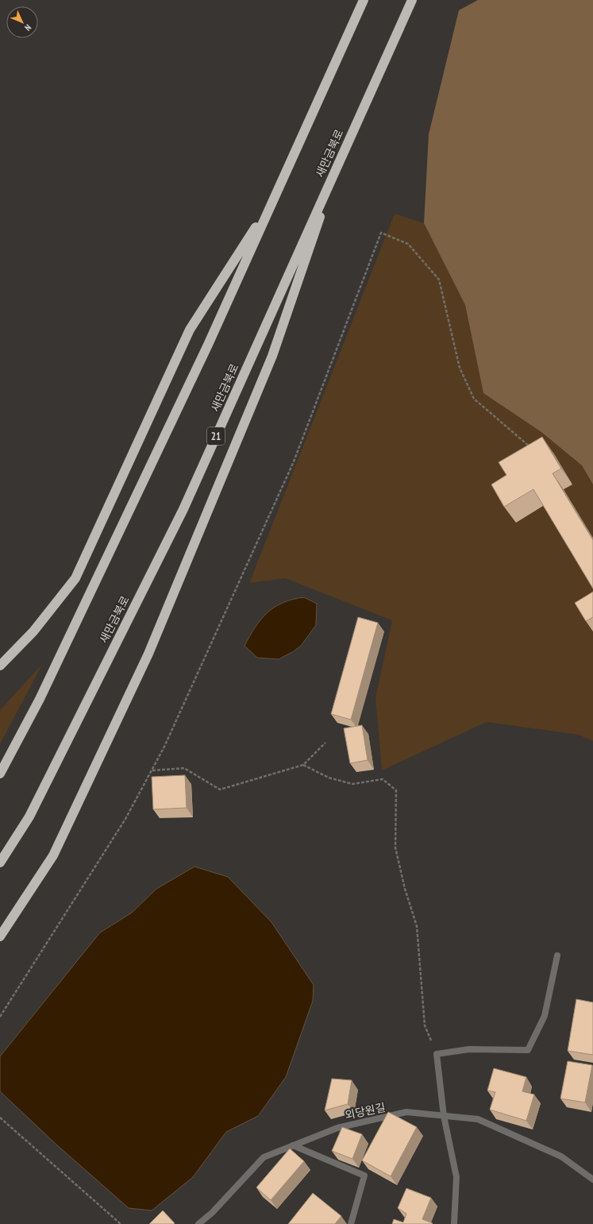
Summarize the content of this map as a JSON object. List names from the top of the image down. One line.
{"streets":{"highway":["새만금북로","21"],"street":["외당원길"]},"north":"bottom right"}
